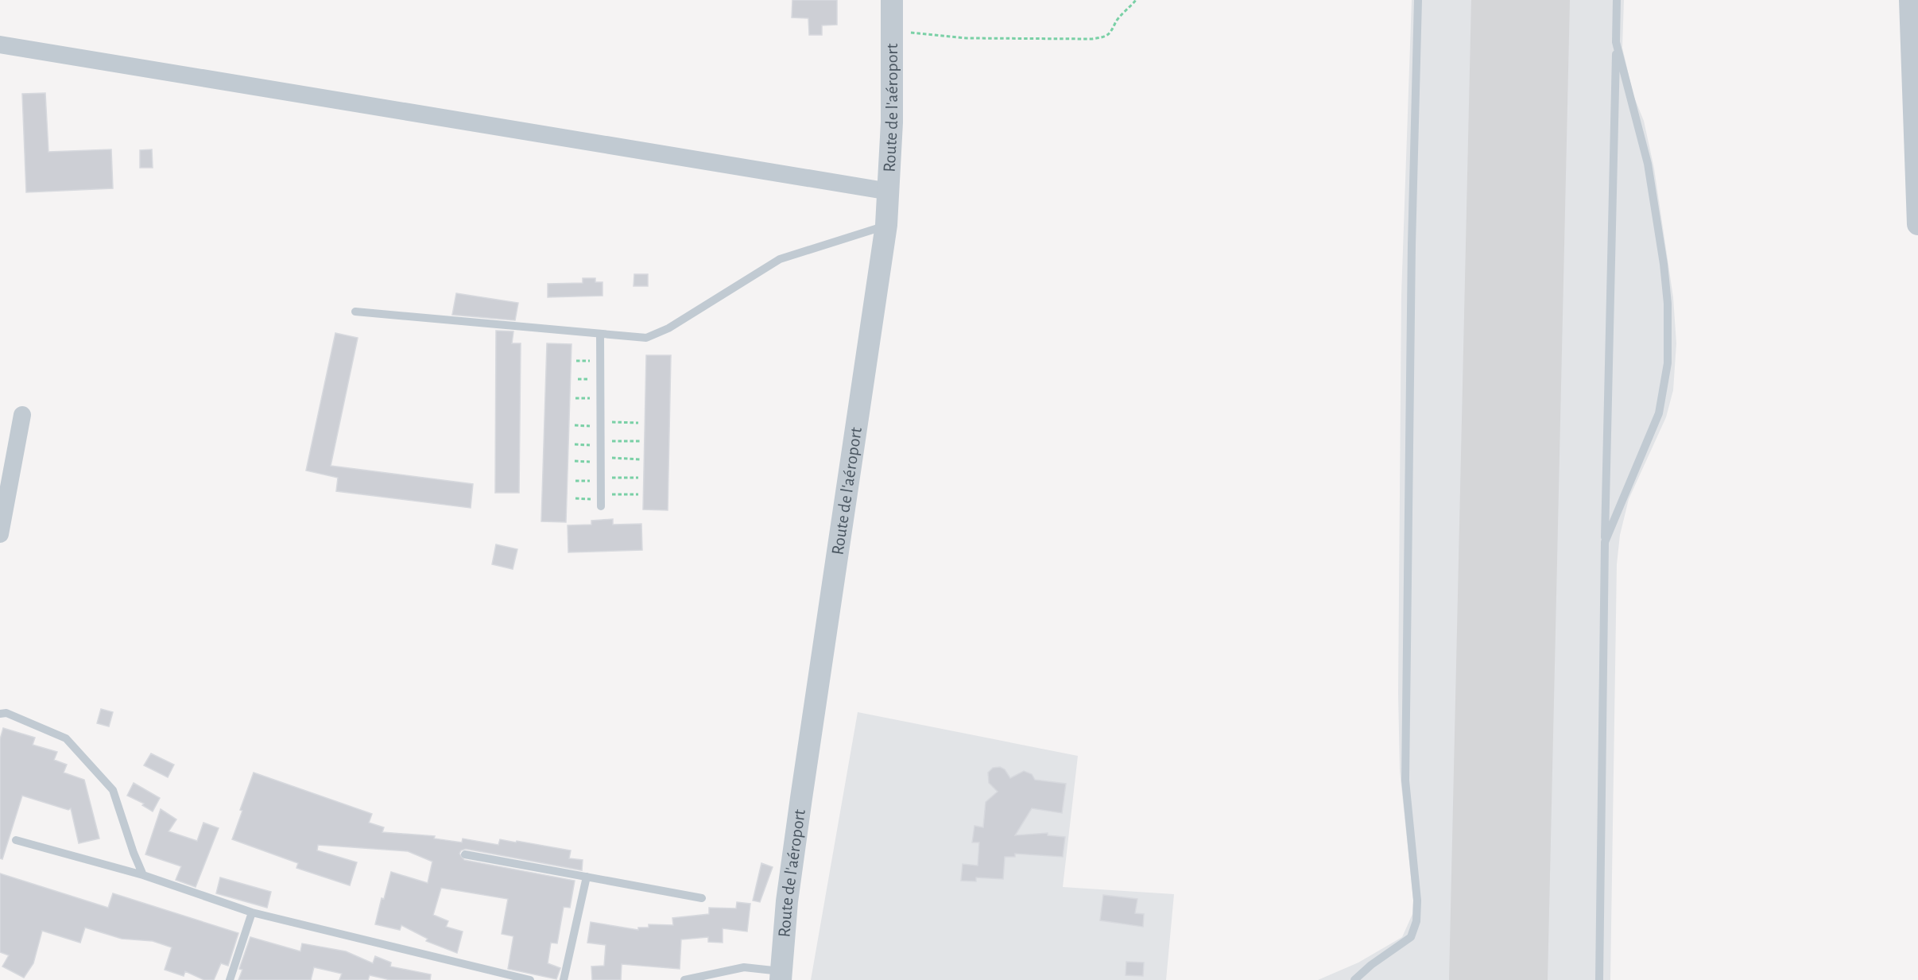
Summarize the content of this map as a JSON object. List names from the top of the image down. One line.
{"streets":{"street":["Route de l'aéroport"]}}
